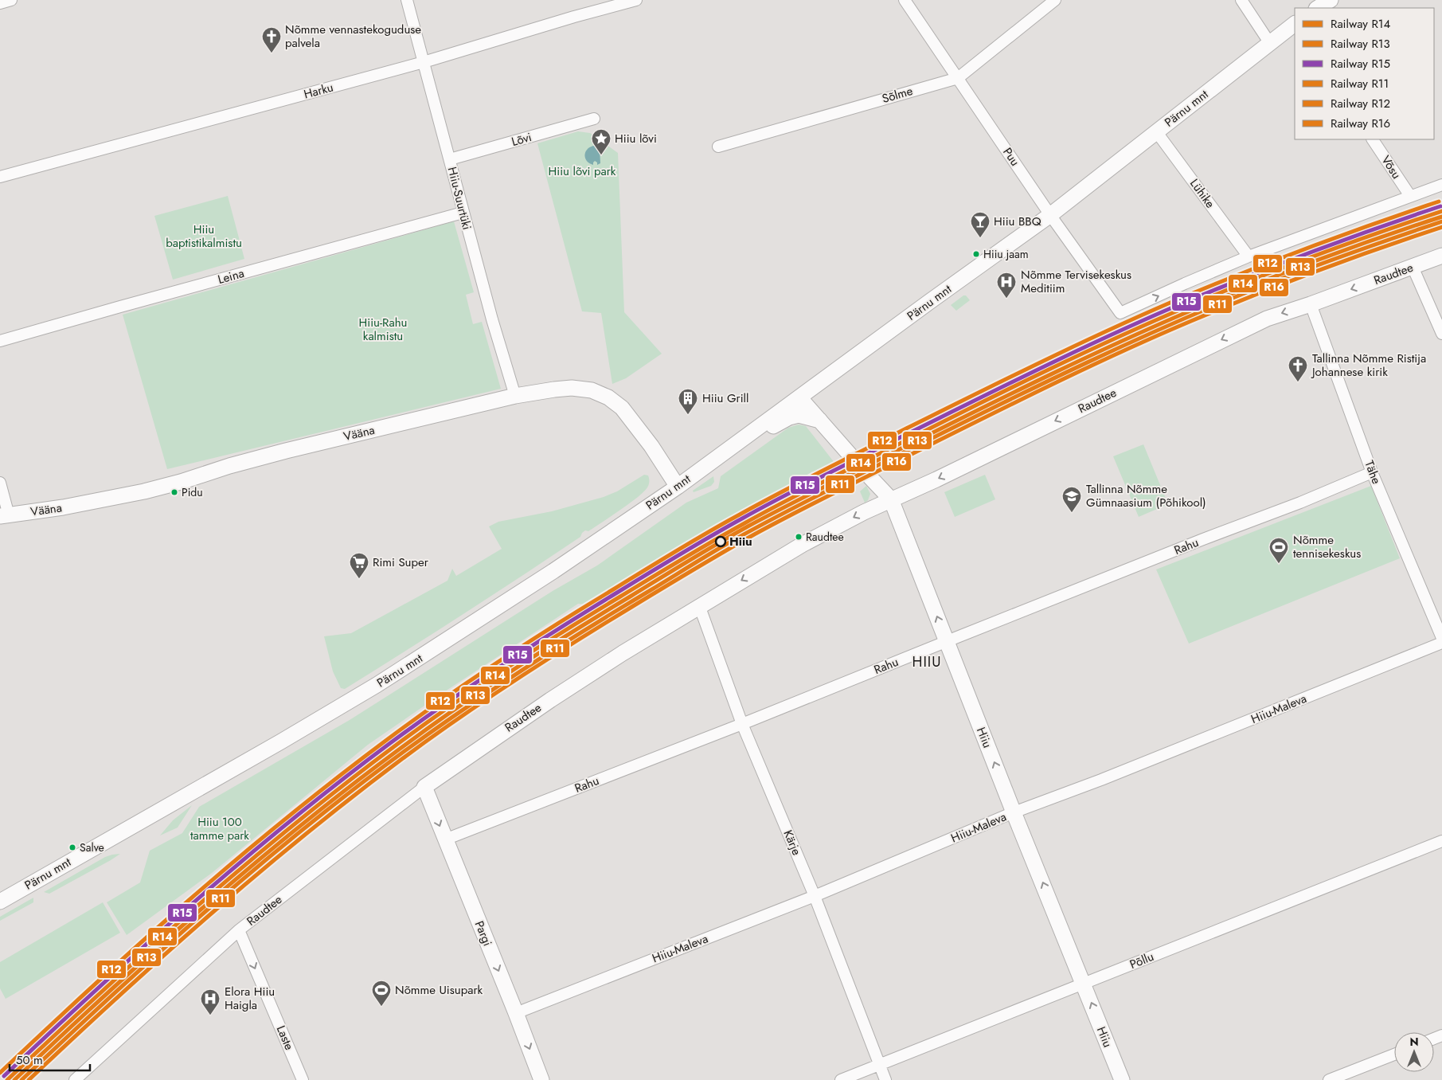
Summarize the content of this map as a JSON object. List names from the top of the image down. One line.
{"streets":{"street":["Harku","Sõlme","Pärnu mnt","Lõvi","Puu","Võsu","Lühike","Hiiu-Suurtüki","Raudtee","Leina","Vääna","Tähe","Rahu","Hiiu-Maleva","Hiiu","Kärje","Pargi","Põllu","Laste"]},"crossings":[["Harku","Hiiu-Suurtüki"],["Sõlme","Puu"],["Pärnu mnt","Puu"],["Pärnu mnt","Lühike"],["Pärnu mnt","Vääna"],["Pärnu mnt","Hiiu"],["Lõvi","Hiiu-Suurtüki"],["Puu","Lühike"],["Hiiu-Suurtüki","Leina"],["Hiiu-Suurtüki","Vääna"],["Raudtee","Tähe"],["Raudtee","Hiiu"],["Raudtee","Kärje"],["Raudtee","Pargi"],["Raudtee","Laste"],["Tähe","Rahu"],["Rahu","Hiiu"],["Rahu","Kärje"],["Rahu","Pargi"],["Hiiu-Maleva","Hiiu"],["Hiiu-Maleva","Kärje"],["Hiiu-Maleva","Pargi"],["Hiiu","Põllu"],["Kärje","Põllu"]],"one_way":["Raudtee","Hiiu","Pargi","Laste"],"districts":["HIIU"],"parks":["Hiiu lõvi park","Hiiu baptistikalmistu","Hiiu-Rahu kalmistu","Hiiu 100 tamme park"],"places":{"church":["Nõmme vennastekoguduse palvela","Tallinna Nõmme Ristija Johannese kirik"],"place":["Hiiu lõvi"],"bar":["Hiiu BBQ"],"other":["Hiiu jaam","Pidu","Raudtee","Hiiu","Salve"],"hospital":["Nõmme Tervisekeskus Meditiim","Elora Hiiu Haigla"],"building":["Hiiu Grill"],"school or university":["Tallinna Nõmme Gümnaasium (Põhikool)"],"sports":["Nõmme tennisekeskus","Nõmme Uisupark"],"supermarket":["Rimi Super"]},"lines":["rail line R12","rail line R15","rail line R14","rail line R13","rail line R11","rail line R16"],"legend":["Railway R14","Railway R13","Railway R15","Railway R11","Railway R12","Railway R16"],"scale_bar":"50 m","north":"top"}
